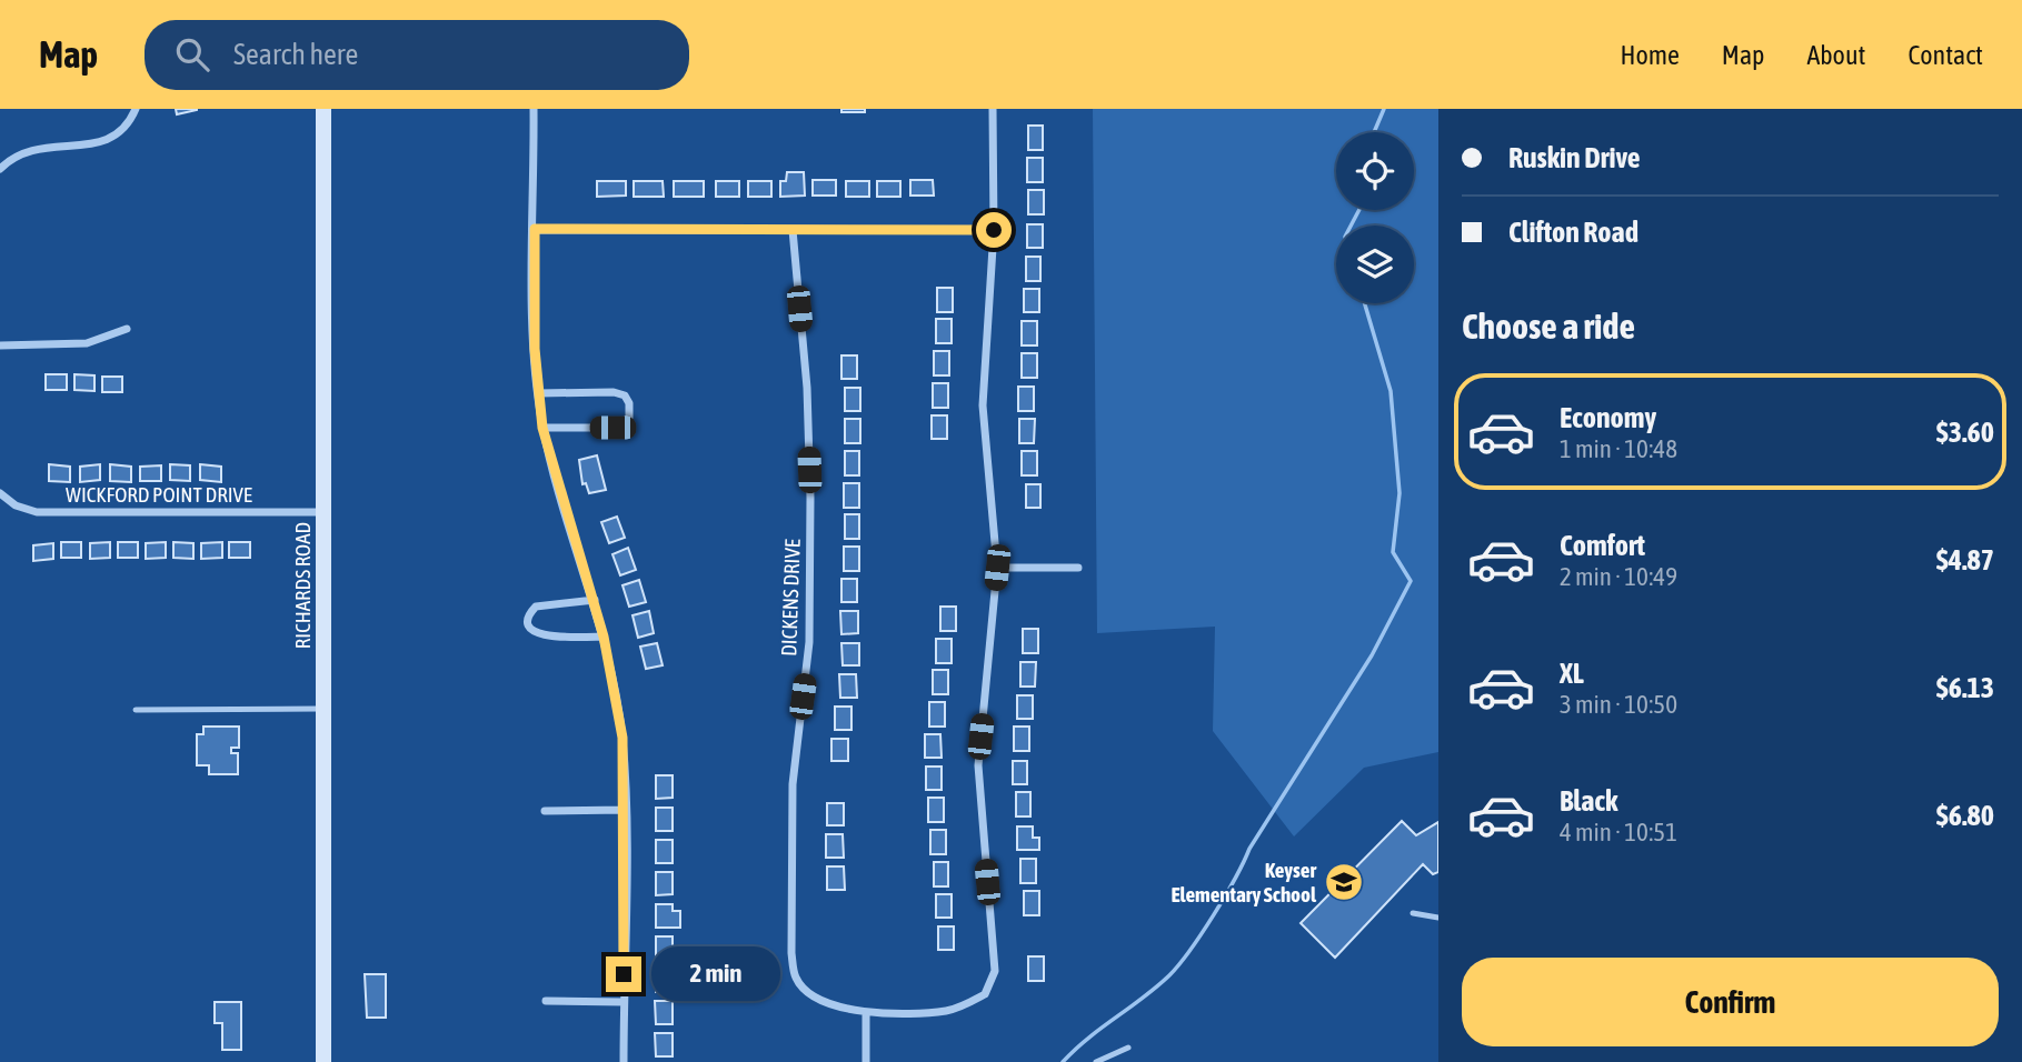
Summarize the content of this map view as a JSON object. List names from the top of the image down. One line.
{"streets":{"street":["WICKFORD POINT DRIVE","RICHARDS ROAD","DICKENS DRIVE"]},"crossings":[["WICKFORD POINT DRIVE","RICHARDS ROAD"]],"places":{"school or university":["Keyser Elementary School"]},"page":{"header":"Map","search":"Search here","nav":["Home","Map","About","Contact"],"banner":["Ruskin Drive","Clifton Road"],"heading":"Choose a ride","list":[{"name":"Economy","note":"1 min · 10:48","value":"$3.60"},{"name":"Comfort","note":"2 min · 10:49","value":"$4.87"},{"name":"XL","note":"3 min · 10:50","value":"$6.13"},{"name":"Black","note":"4 min · 10:51","value":"$6.80"}],"buttons":"Confirm","bubble":"2 min"}}
